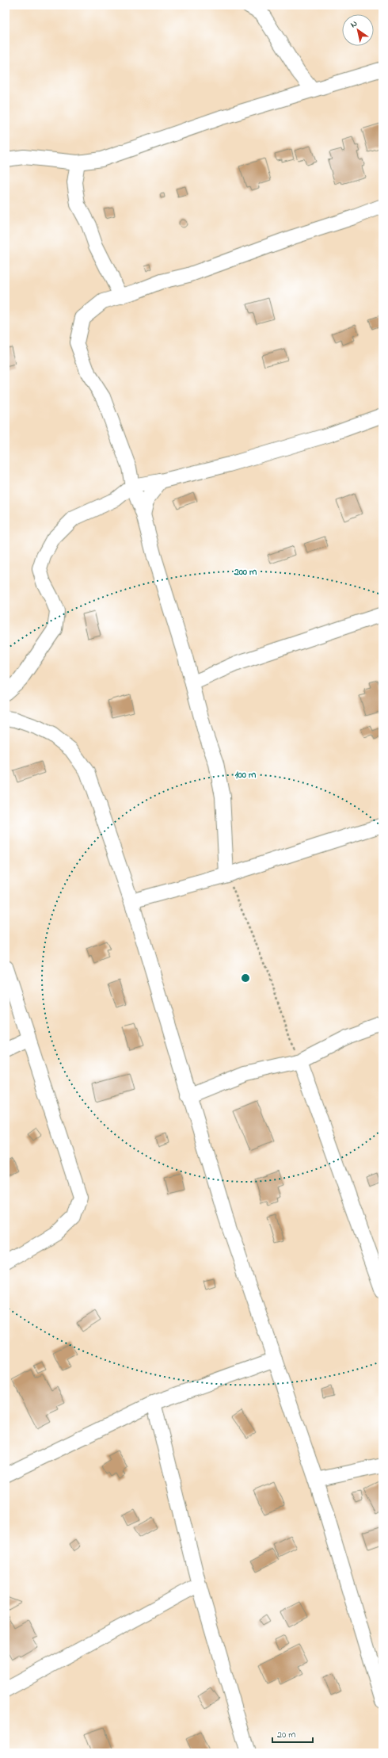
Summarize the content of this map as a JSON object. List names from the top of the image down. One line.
{"scale_bar":"20 m","north":"top left","rings":["200 m","100 m"]}
